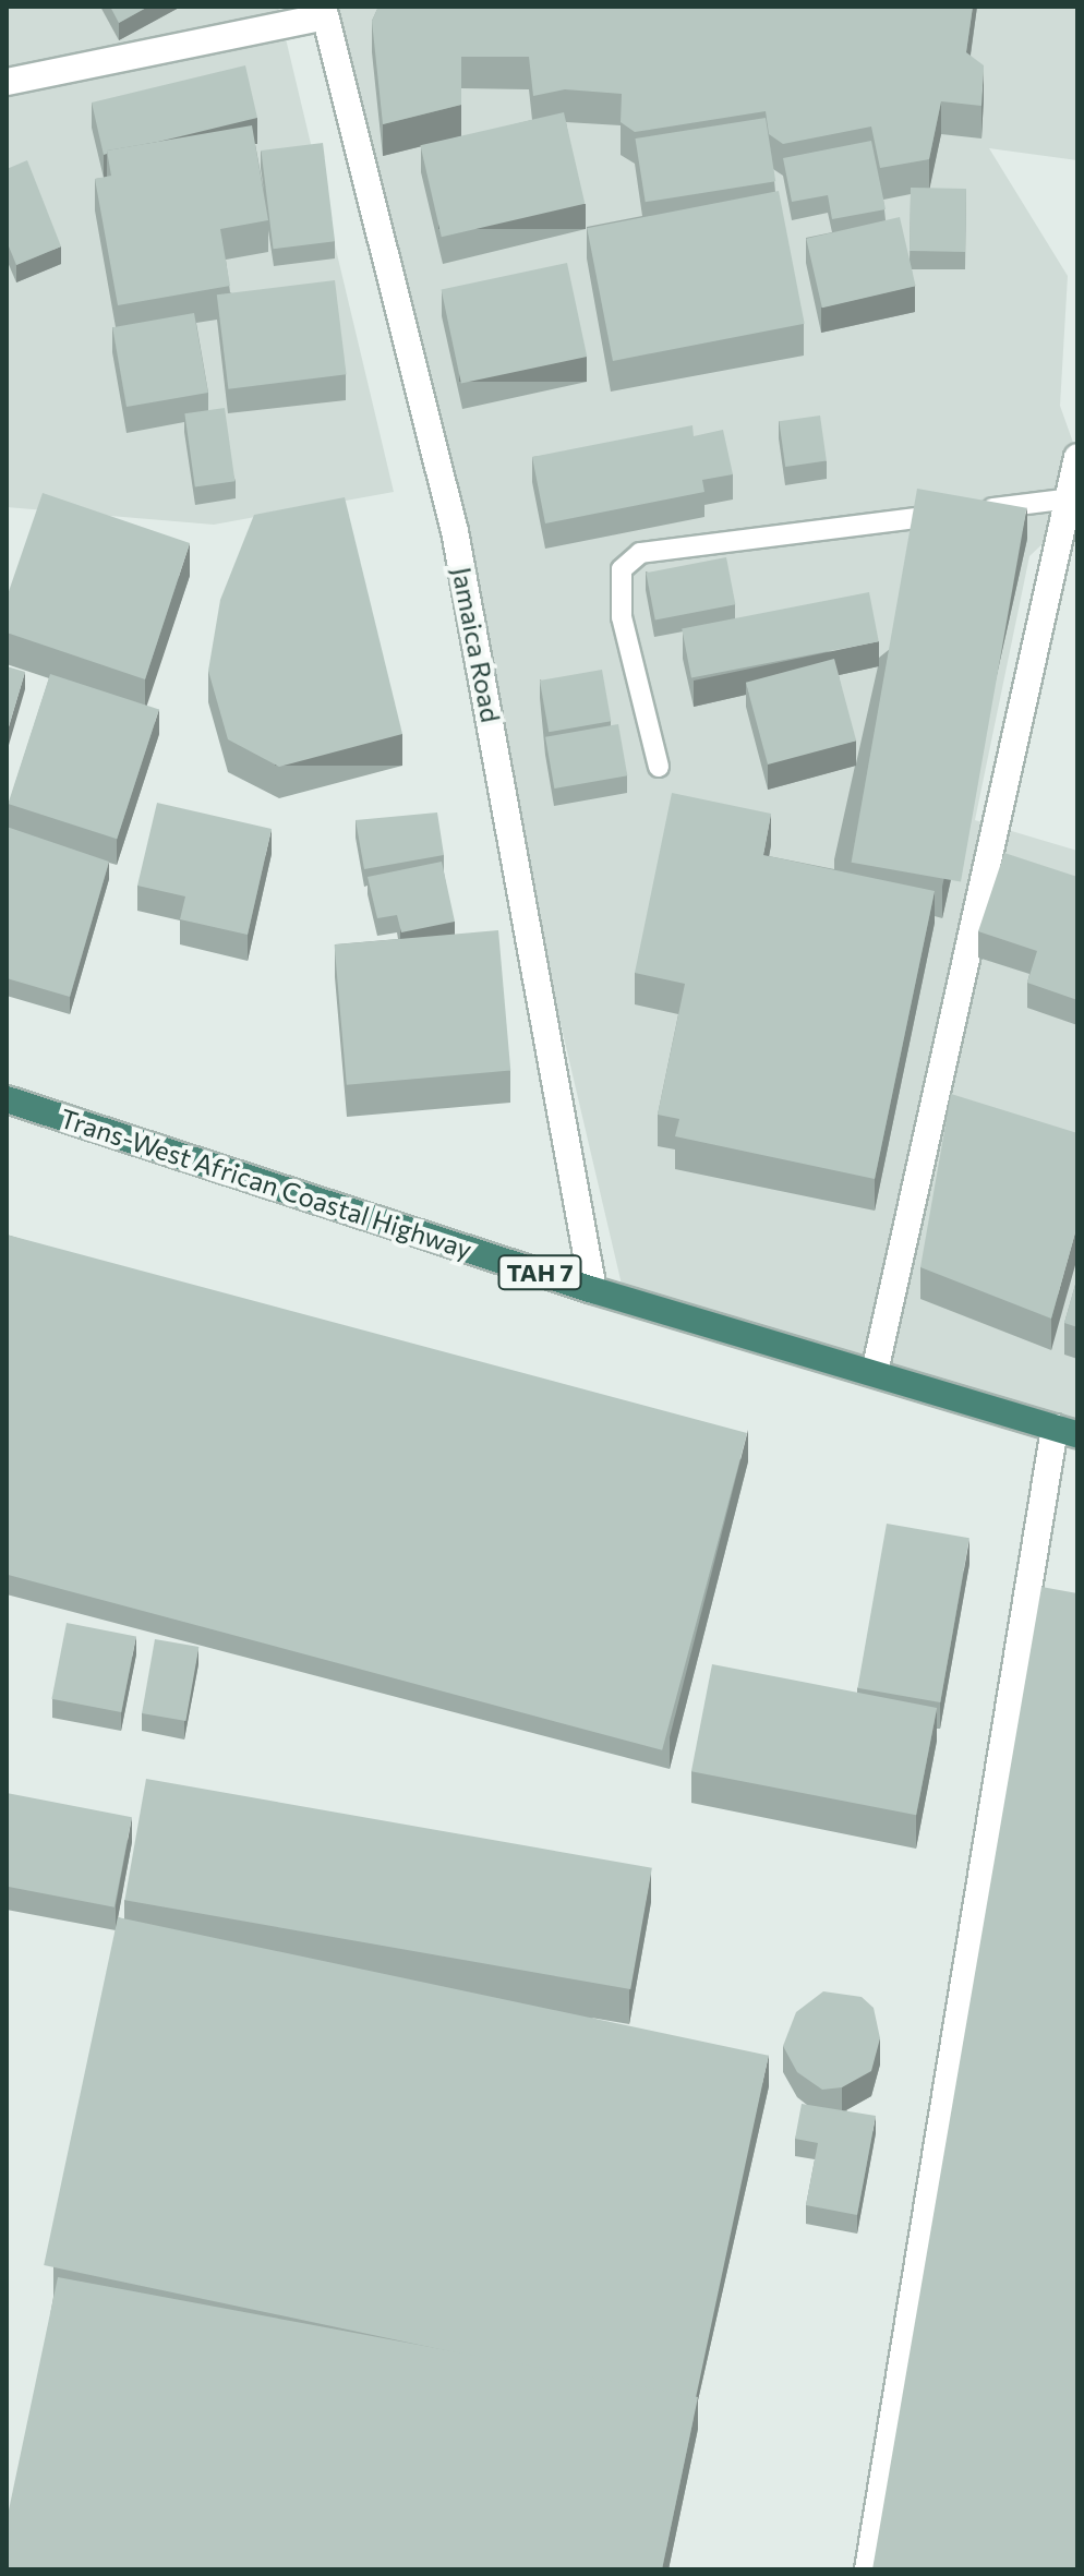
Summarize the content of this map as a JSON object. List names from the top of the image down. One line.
{"streets":{"highway":["Trans-West African Coastal Highway","TAH 7"],"street":["Jamaica Road"]},"crossings":[["Jamaica Road","Trans-West African Coastal Highway"]]}
